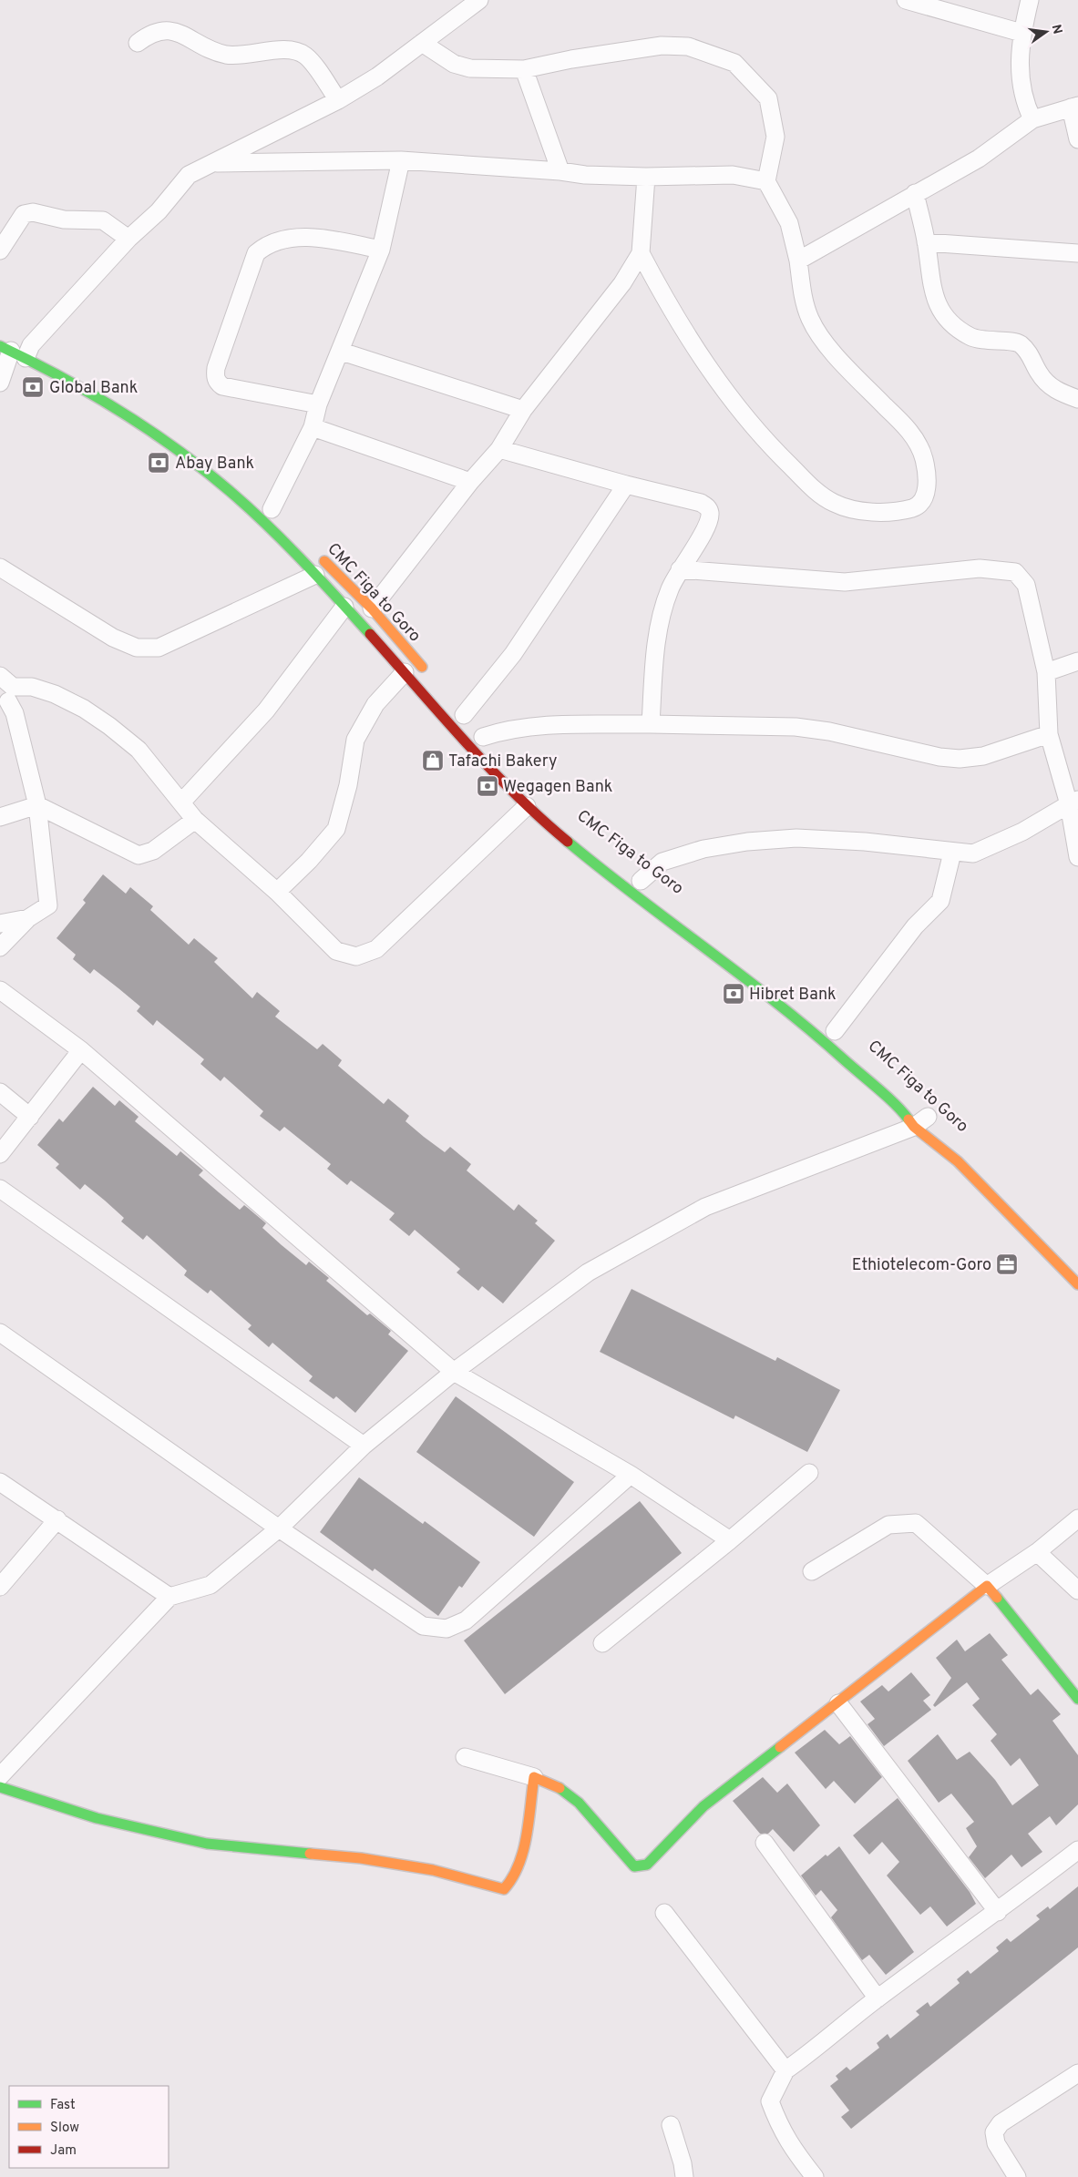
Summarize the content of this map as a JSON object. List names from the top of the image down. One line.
{"streets":{"main road":["CMC Figa to Goro"]},"places":{"bank":["Global Bank","Abay Bank","Wegagen Bank","Hibret Bank"],"shop":["Tafachi Bakery"],"office":["Ethiotelecom-Goro"]},"legend":["Fast","Slow","Jam"],"north":"right"}
